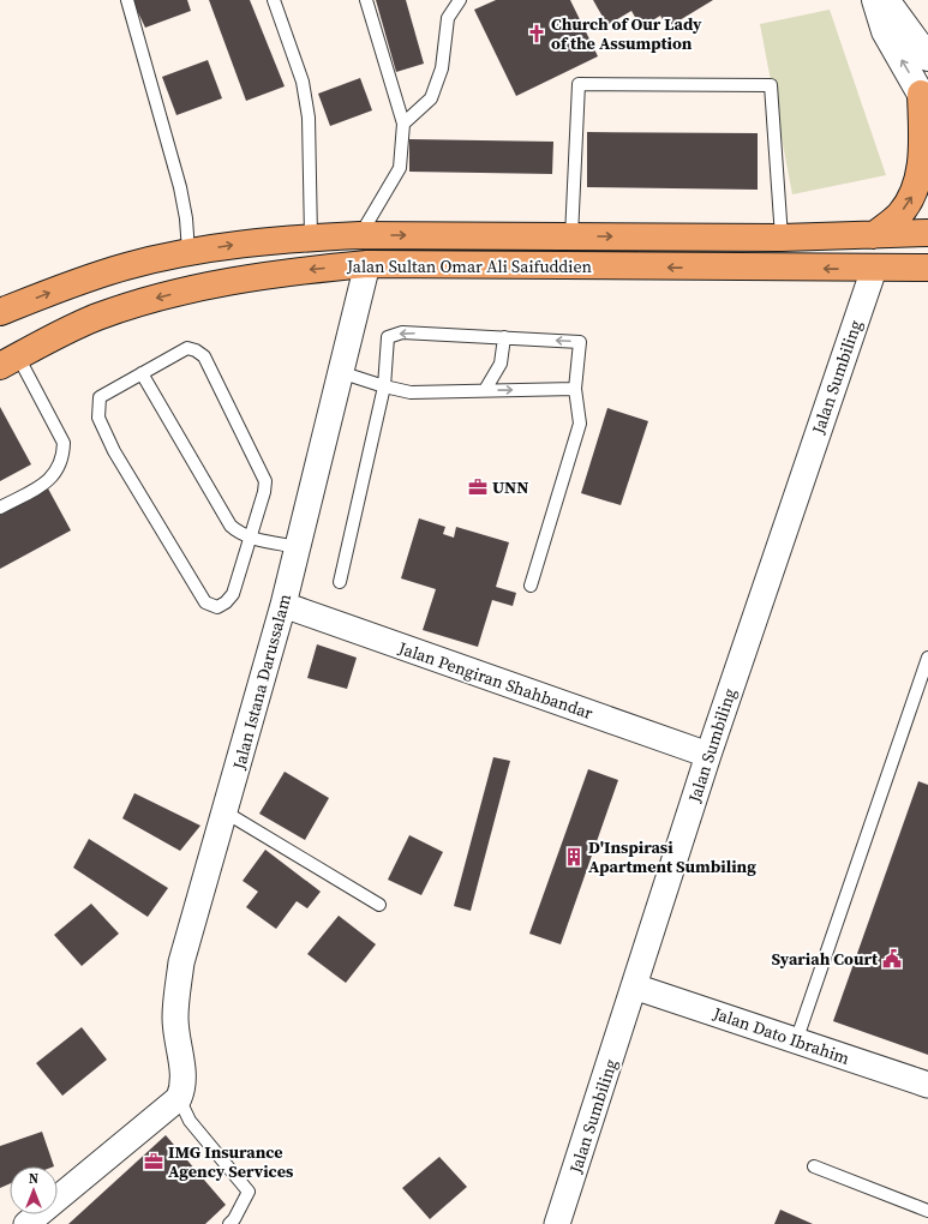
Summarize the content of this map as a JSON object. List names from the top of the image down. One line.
{"streets":{"main road":["Jalan Sultan Omar Ali Saifuddien"],"street":["Jalan Sumbiling","Jalan Pengiran Shahbandar","Jalan Istana Darussalam","Jalan Dato Ibrahim"]},"crossings":[["Jalan Sultan Omar Ali Saifuddien","Jalan Sumbiling"],["Jalan Sultan Omar Ali Saifuddien","Jalan Istana Darussalam"],["Jalan Sumbiling","Jalan Pengiran Shahbandar"],["Jalan Sumbiling","Jalan Dato Ibrahim"],["Jalan Pengiran Shahbandar","Jalan Istana Darussalam"]],"places":{"church":["Church of Our Lady of the Assumption"],"office":["UNN","IMG Insurance Agency Services"],"building":["D'Inspirasi Apartment Sumbiling"],"public building":["Syariah Court"]},"north":"top"}
